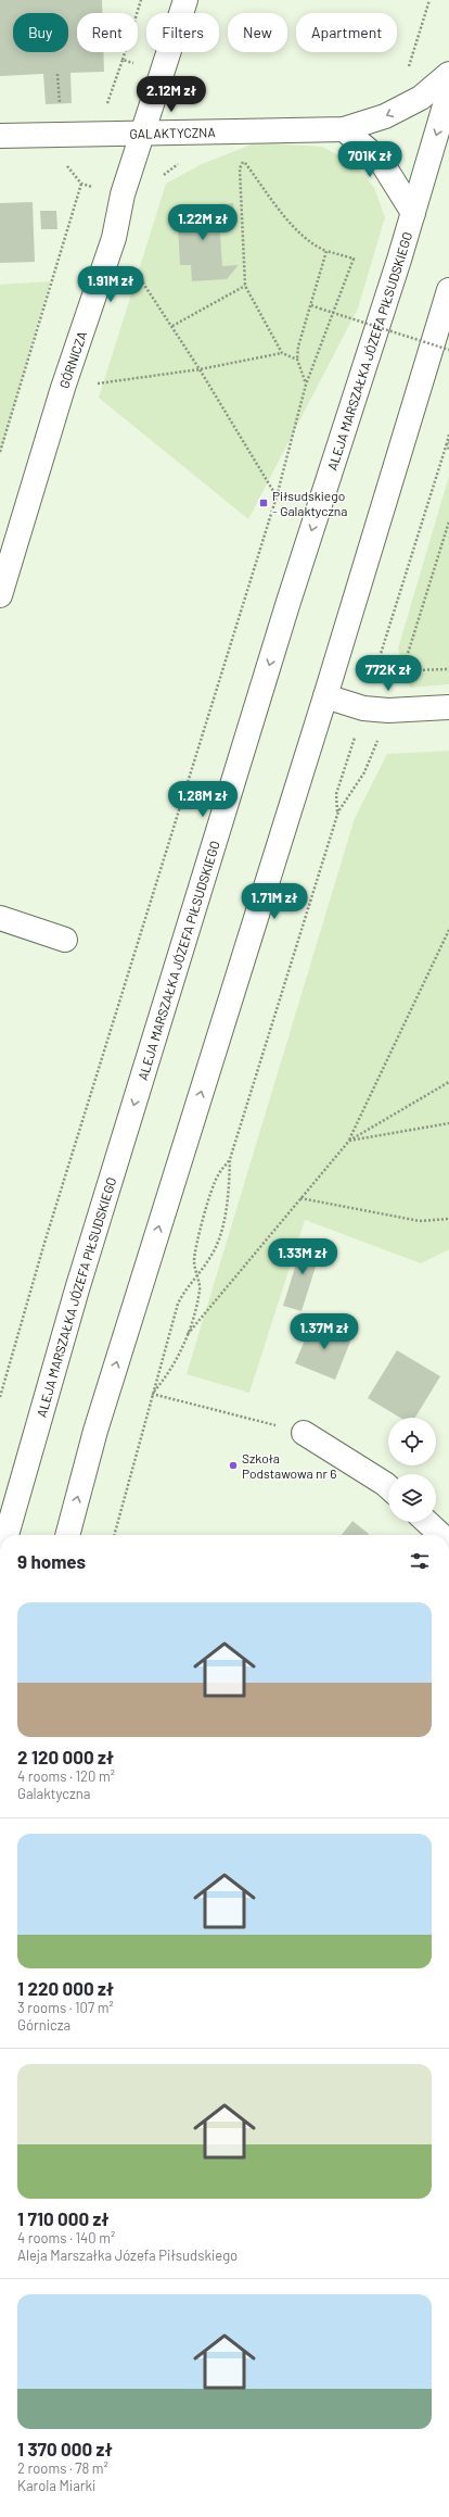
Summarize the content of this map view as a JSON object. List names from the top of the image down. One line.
{"streets":{"street":["GALAKTYCZNA","ALEJA MARSZAŁKA JÓZEFA PIŁSUDSKIEGO","GÓRNICZA"]},"crossings":[["GALAKTYCZNA","GÓRNICZA"]],"places":{"transit":["Piłsudskiego - Galaktyczna"],"other":["Szkoła Podstawowa nr 6"]},"page":{"chip":["Buy","Rent","Filters","New","Apartment"],"price":["2.12M zł","701K zł","1.22M zł","1.91M zł","772K zł","1.28M zł","1.71M zł","1.33M zł","1.37M zł"],"heading":"9 homes","list":[{"name":"2 120 000 zł","note":"4 rooms · 120 m² · Galaktyczna"},{"name":"1 220 000 zł","note":"3 rooms · 107 m² · Górnicza"},{"name":"1 710 000 zł","note":"4 rooms · 140 m² · Aleja Marszałka Józefa Piłsudskiego"},{"name":"1 370 000 zł","note":"2 rooms · 78 m² · Karola Miarki"}]}}
